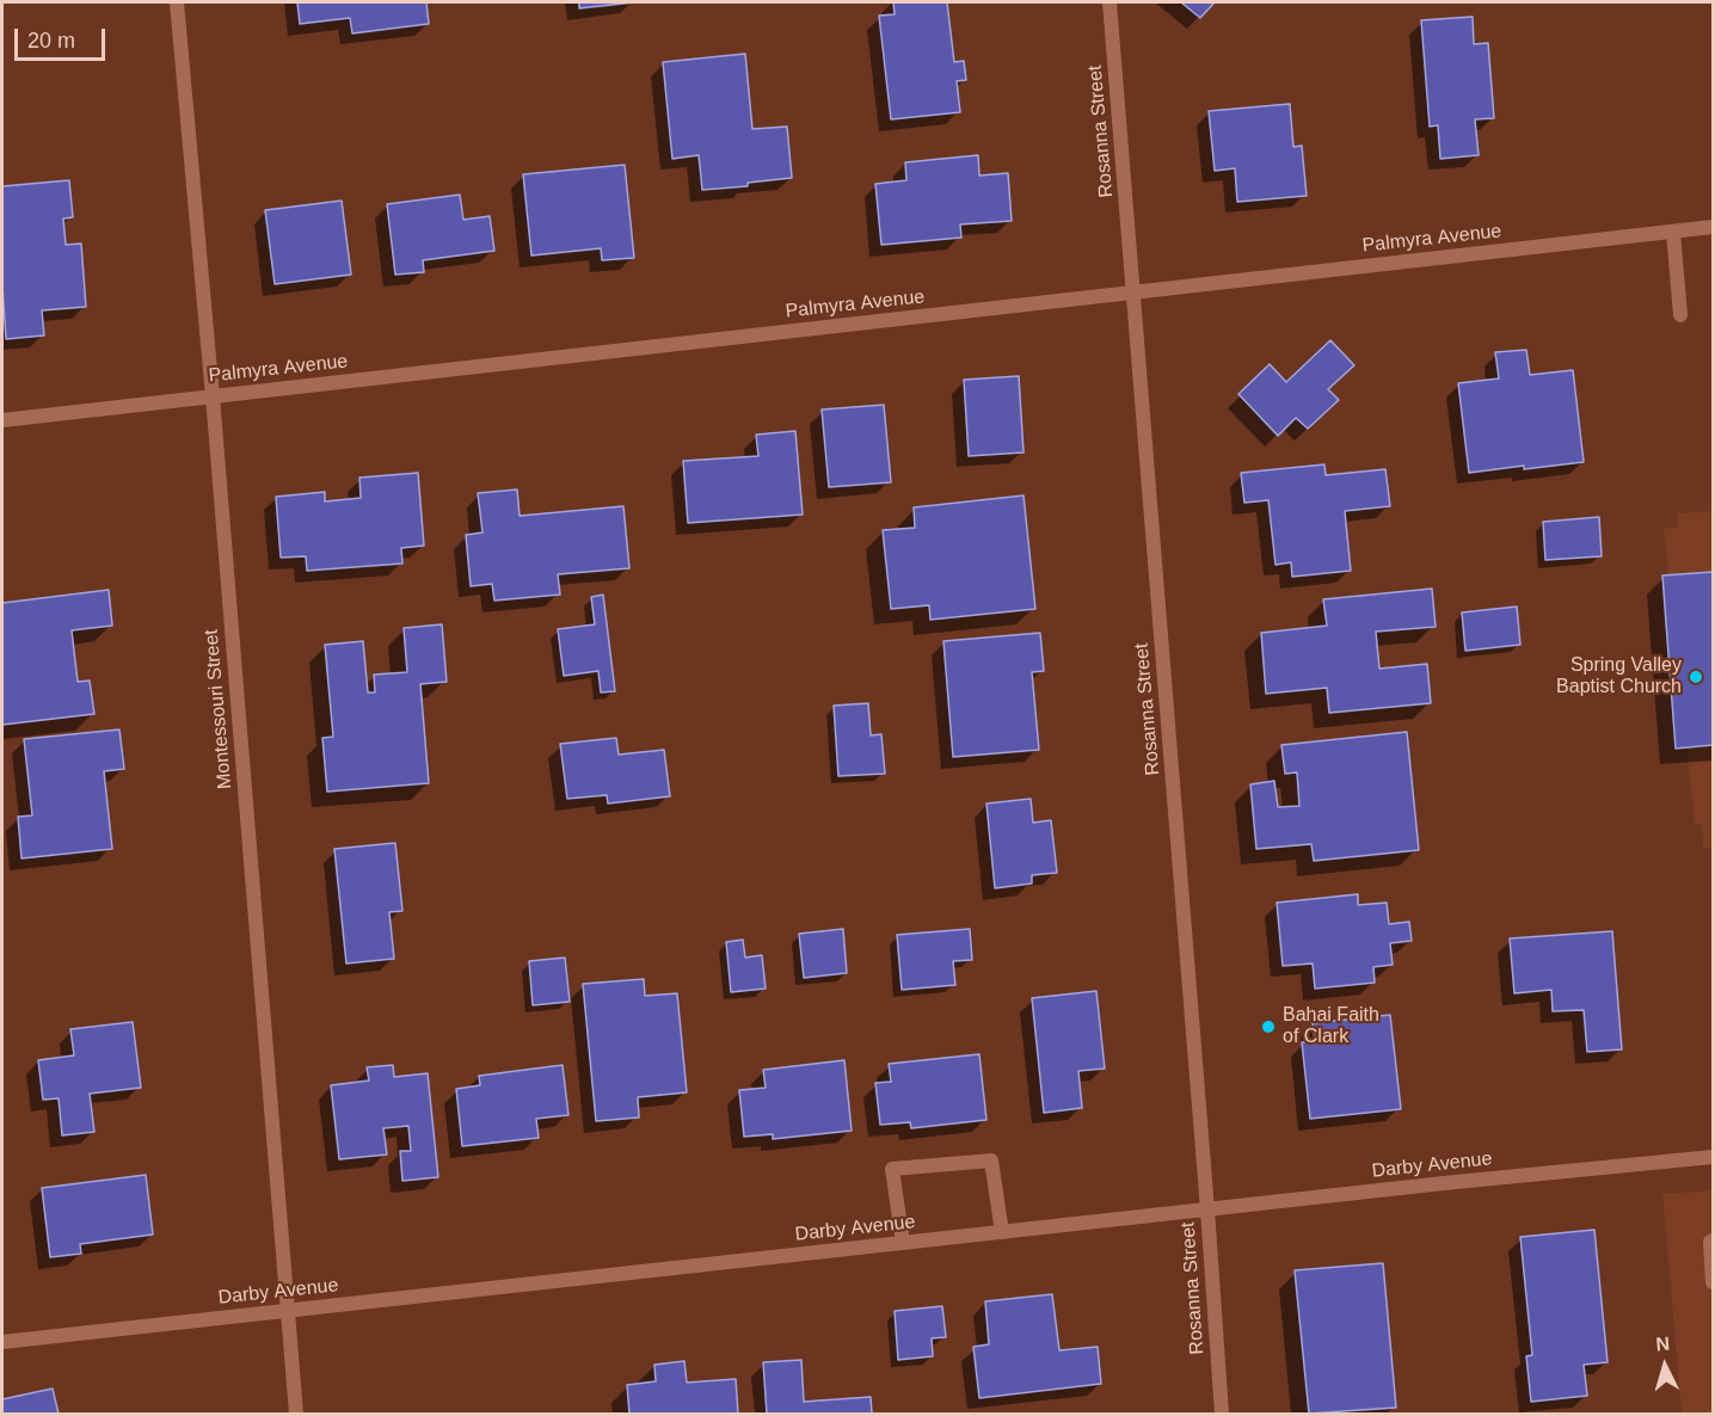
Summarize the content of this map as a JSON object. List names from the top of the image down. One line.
{"streets":{"street":["Rosanna Street","Palmyra Avenue","Montessouri Street","Darby Avenue"]},"crossings":[["Rosanna Street","Palmyra Avenue"],["Rosanna Street","Darby Avenue"],["Palmyra Avenue","Montessouri Street"],["Montessouri Street","Darby Avenue"]],"places":["Spring Valley Baptist Church","Bahai Faith of Clark"],"scale_bar":"20 m","north":"top"}
